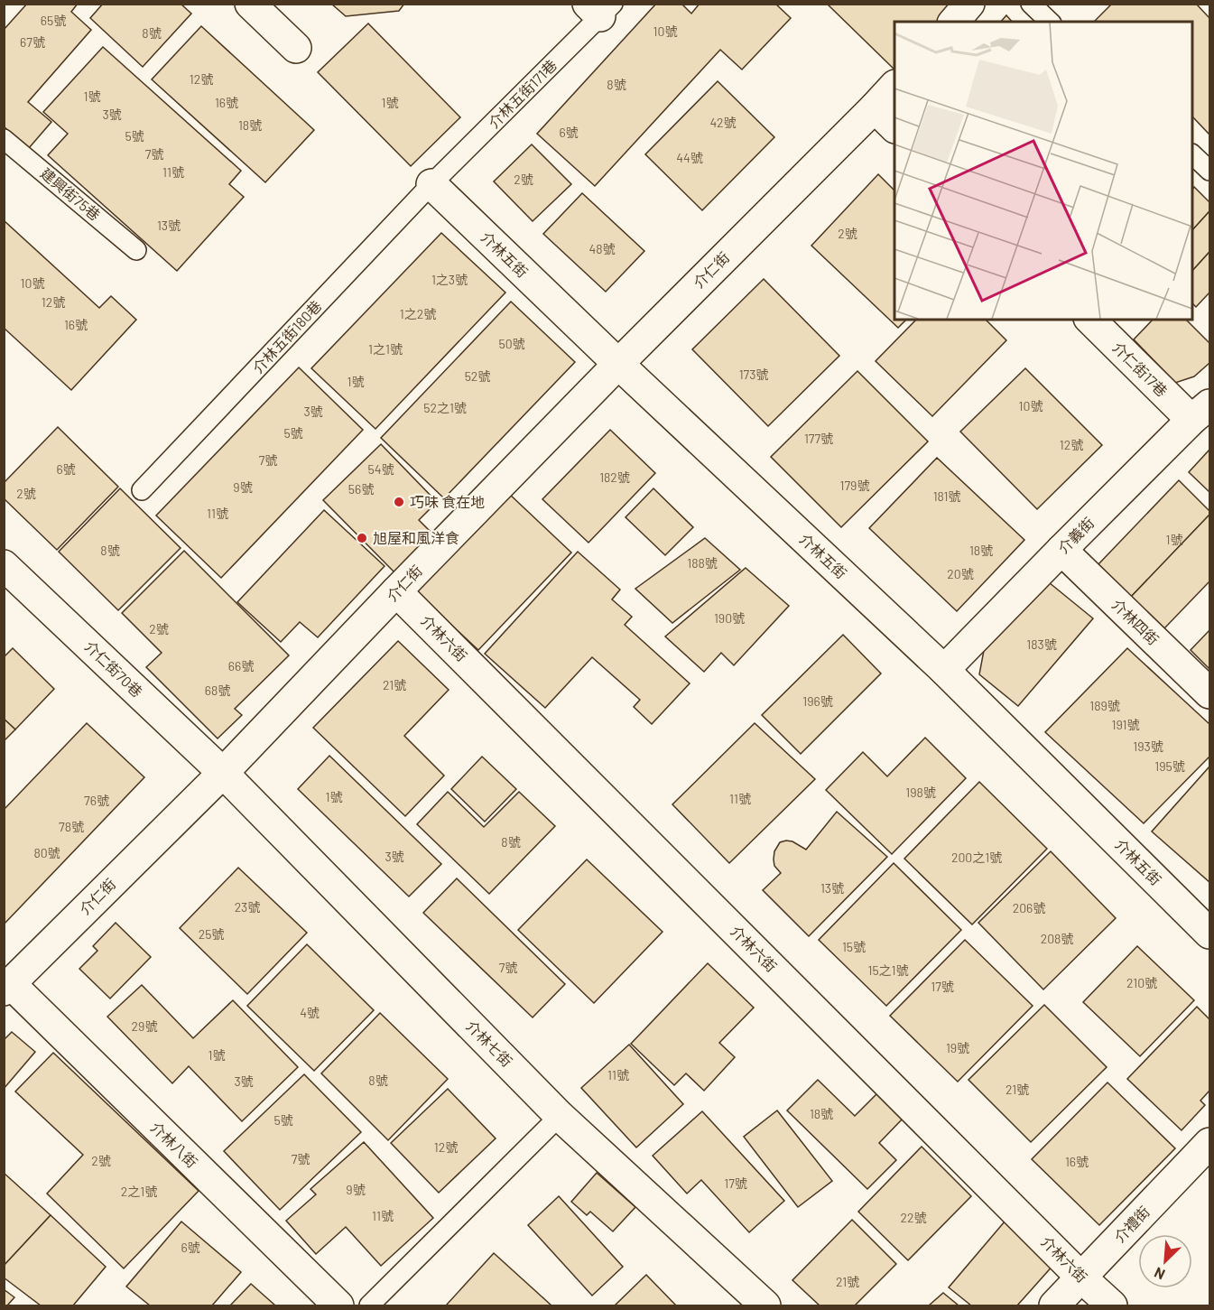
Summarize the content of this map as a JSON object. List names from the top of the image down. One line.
{"streets":{"street":["介林五街","介仁街","介仁街17巷","介義街","介林四街","介林六街","介仁街70巷","介林七街","介林八街","介禮街"],"lane":["介林五街171巷","建興街75巷","介林五街180巷"]},"crossings":[["介林五街171巷","介林五街"],["介林五街171巷","介林五街180巷"],["介林五街","介仁街"],["介林五街","介林五街180巷"],["介林五街","介義街"],["介仁街","介林六街"],["介仁街","介仁街70巷"],["介仁街","介林七街"],["介仁街","介林八街"],["介仁街17巷","介義街"],["介義街","介林四街"],["介林六街","介禮街"],["介仁街70巷","介林七街"]],"places":["巧味 食在地","旭屋和風洋食"],"house_numbers":["65號","10號","8號","67號","12號","8號","1號","16號","1號","3號","42號","18號","6號","5號","7號","44號","11號","2號","13號","2號","48號","1之3號","10號","12號","1之2號","16號","50號","1之1號","173號","52號","1號","10號","52之1號","3號","5號","177號","12號","7號","6號","54號","182號","179號","9號","56號","2號","181號","11號","1號","8號","18號","188號","20號","190號","2號","183號","66號","21號","68號","196號","189號","191號","193號","195號","198號","1號","11號","76號","78號","8號","80號","3號","200之1號","13號","23號","206號","25號","208號","15號","7號","15之1號","210號","17號","4號","29號","19號","1號","11號","8號","3號","21號","18號","5號","12號","7號","2號","16號","17號","9號","2之1號","11號","22號","6號","21號"],"north":"bottom left"}
